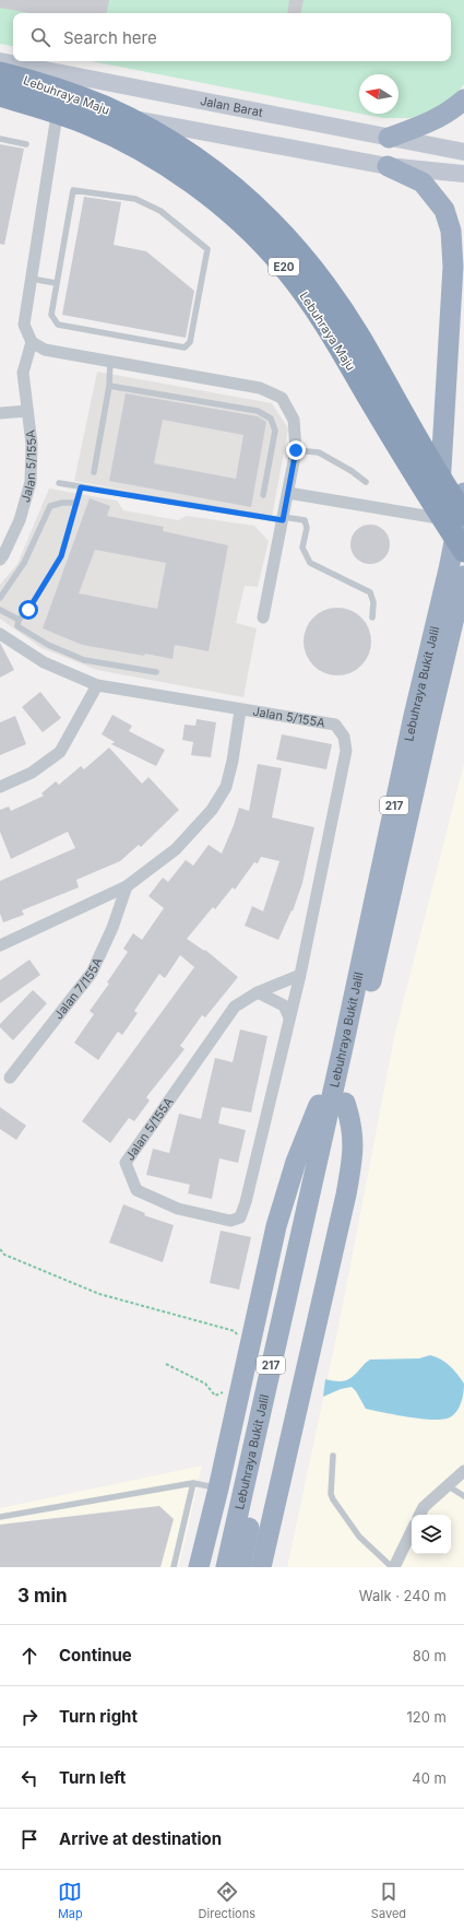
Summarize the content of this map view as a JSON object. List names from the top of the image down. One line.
{"streets":{"highway":["Lebuhraya Maju","E20","Lebuhraya Bukit Jalil","217"],"main road":["Jalan Barat"],"street":["Jalan 5/155A","Jalan 7/155A"]},"north":"left","page":{"search":"Search here","heading":["3 min","Walk · 240 m"],"list":[["Continue","80 m"],["Turn right","120 m"],["Turn left","40 m"],"Arrive at destination"],"nav":["Map","Directions","Saved"]}}
